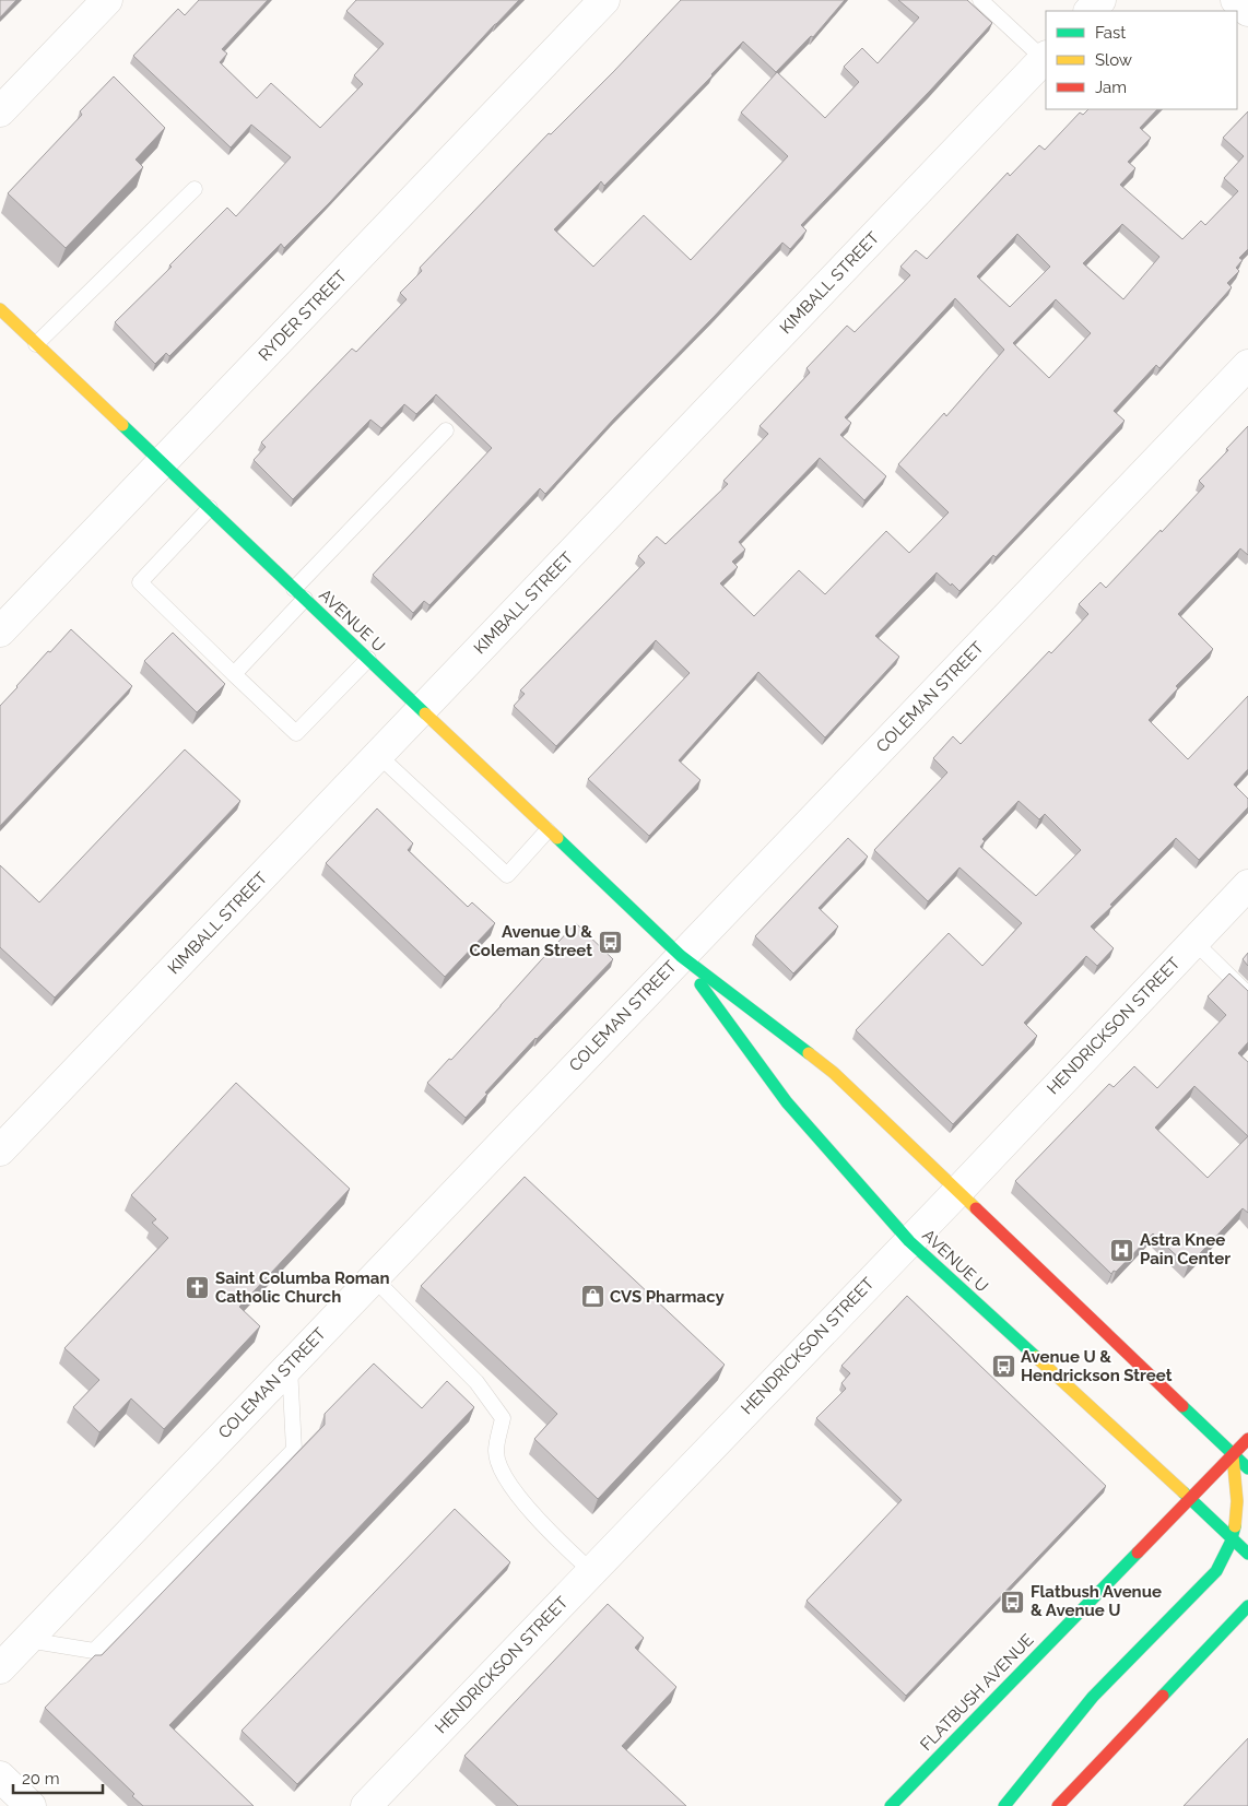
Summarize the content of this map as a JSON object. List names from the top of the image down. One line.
{"streets":{"main road":["AVENUE U","FLATBUSH AVENUE"],"street":["KIMBALL STREET","RYDER STREET","COLEMAN STREET","HENDRICKSON STREET"]},"crossings":[["KIMBALL STREET","AVENUE U"],["RYDER STREET","AVENUE U"],["AVENUE U","COLEMAN STREET"],["AVENUE U","HENDRICKSON STREET"],["AVENUE U","FLATBUSH AVENUE"]],"places":{"bus stop":["Avenue U & Coleman Street","Avenue U & Hendrickson Street","Flatbush Avenue & Avenue U"],"hospital":["Astra Knee Pain Center"],"church":["Saint Columba Roman Catholic Church"],"shop":["CVS Pharmacy"]},"legend":["Fast","Slow","Jam"],"scale_bar":"20 m"}
